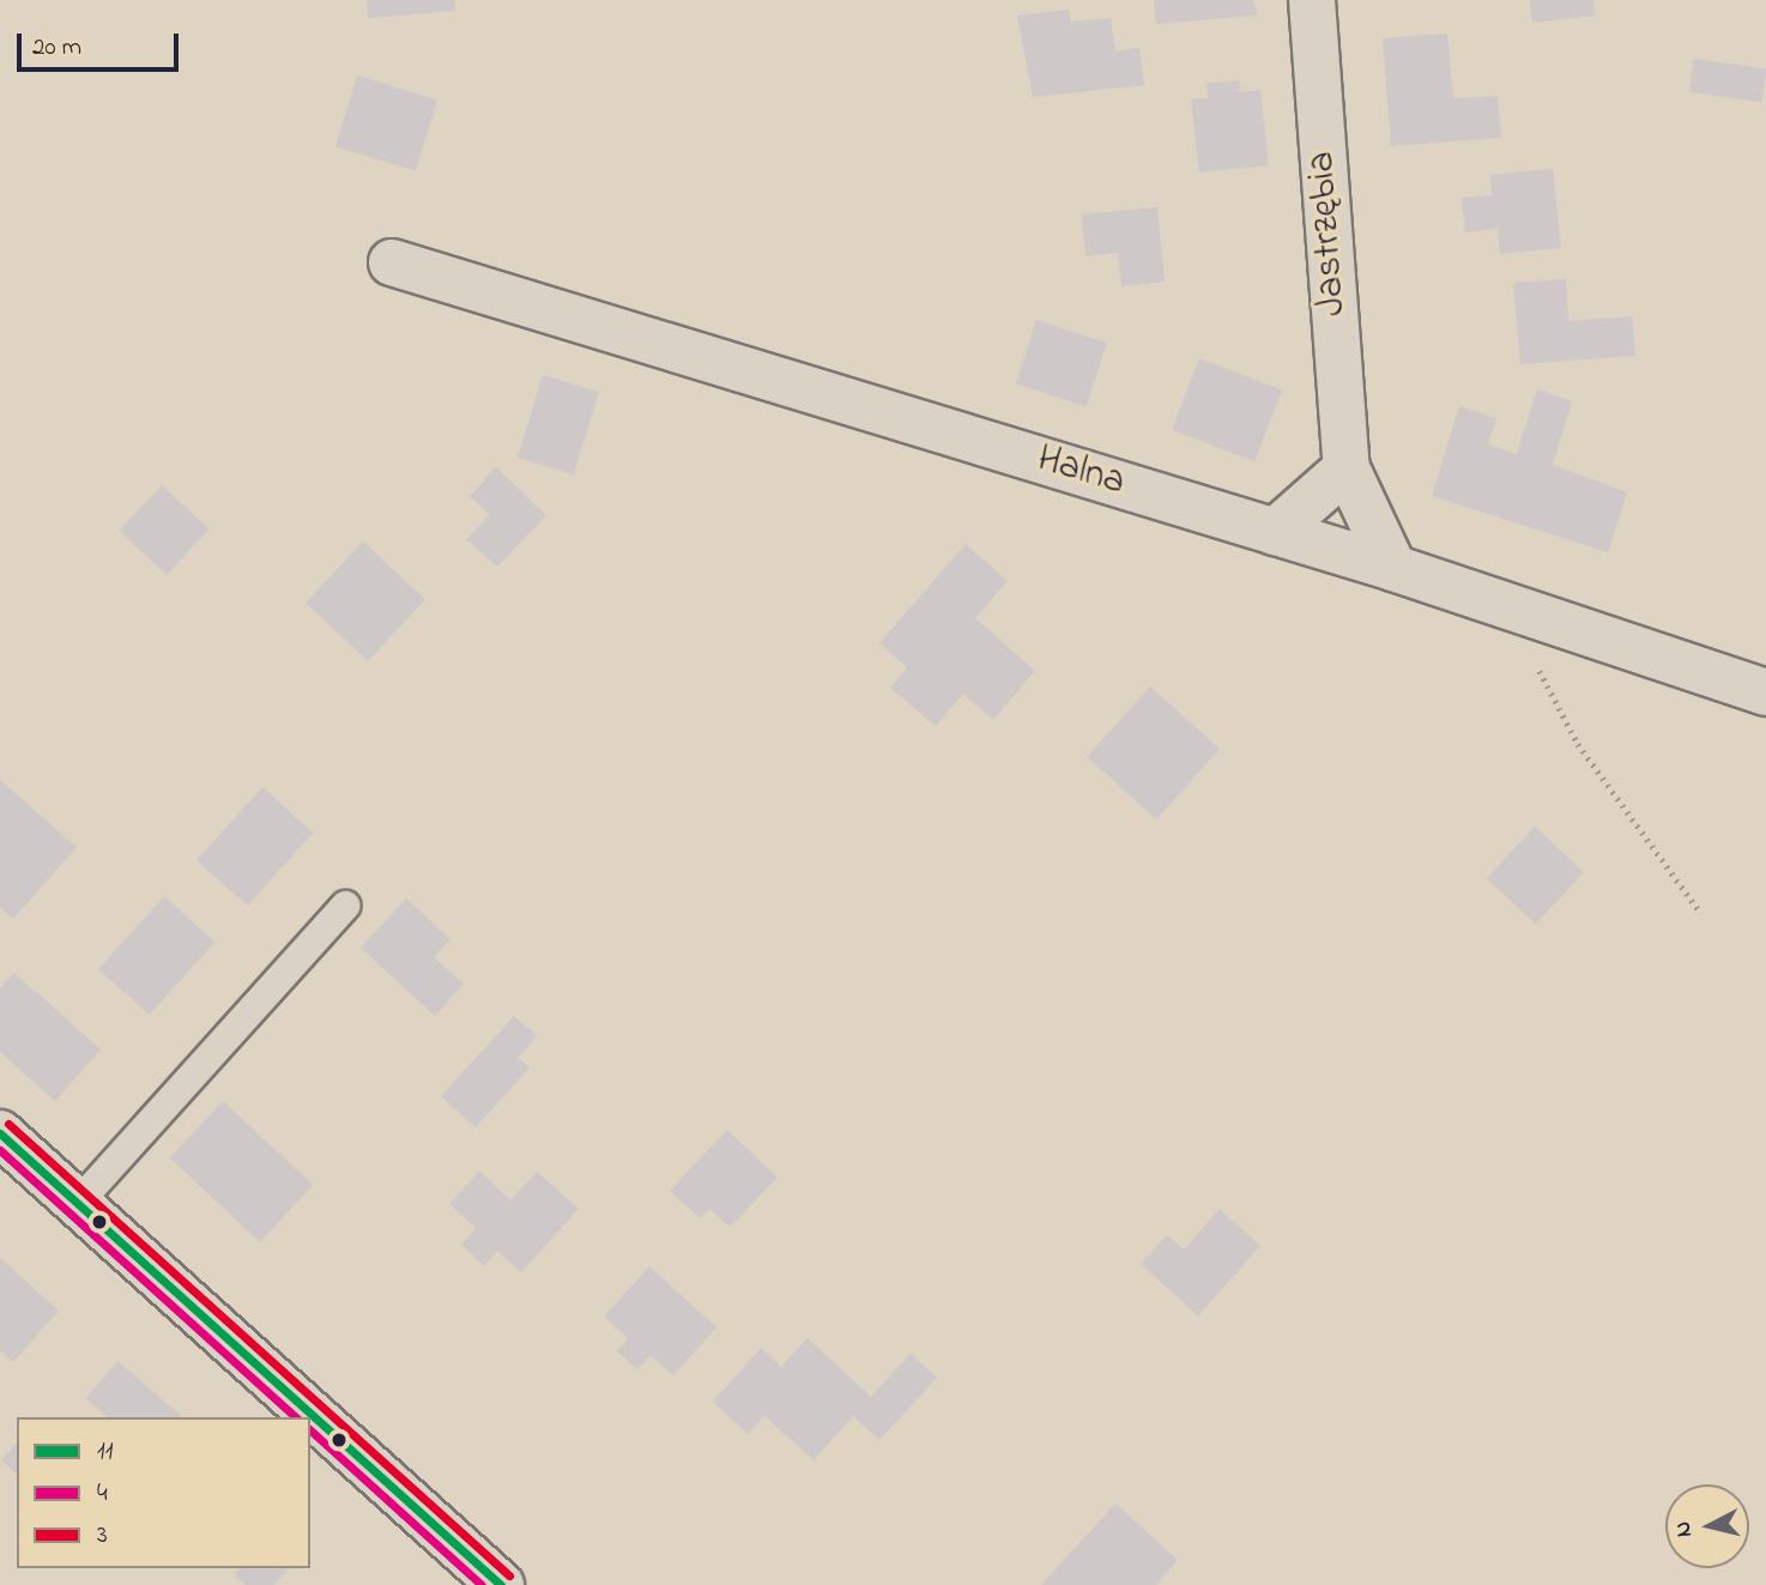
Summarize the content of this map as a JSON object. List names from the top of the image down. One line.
{"streets":{"street":["Jastrzębia","Halna"]},"crossings":[["Jastrzębia","Halna"]],"lines":["transit line 3","transit line 11","transit line 4"],"legend":["11","4","3"],"scale_bar":"20 m","north":"left"}
